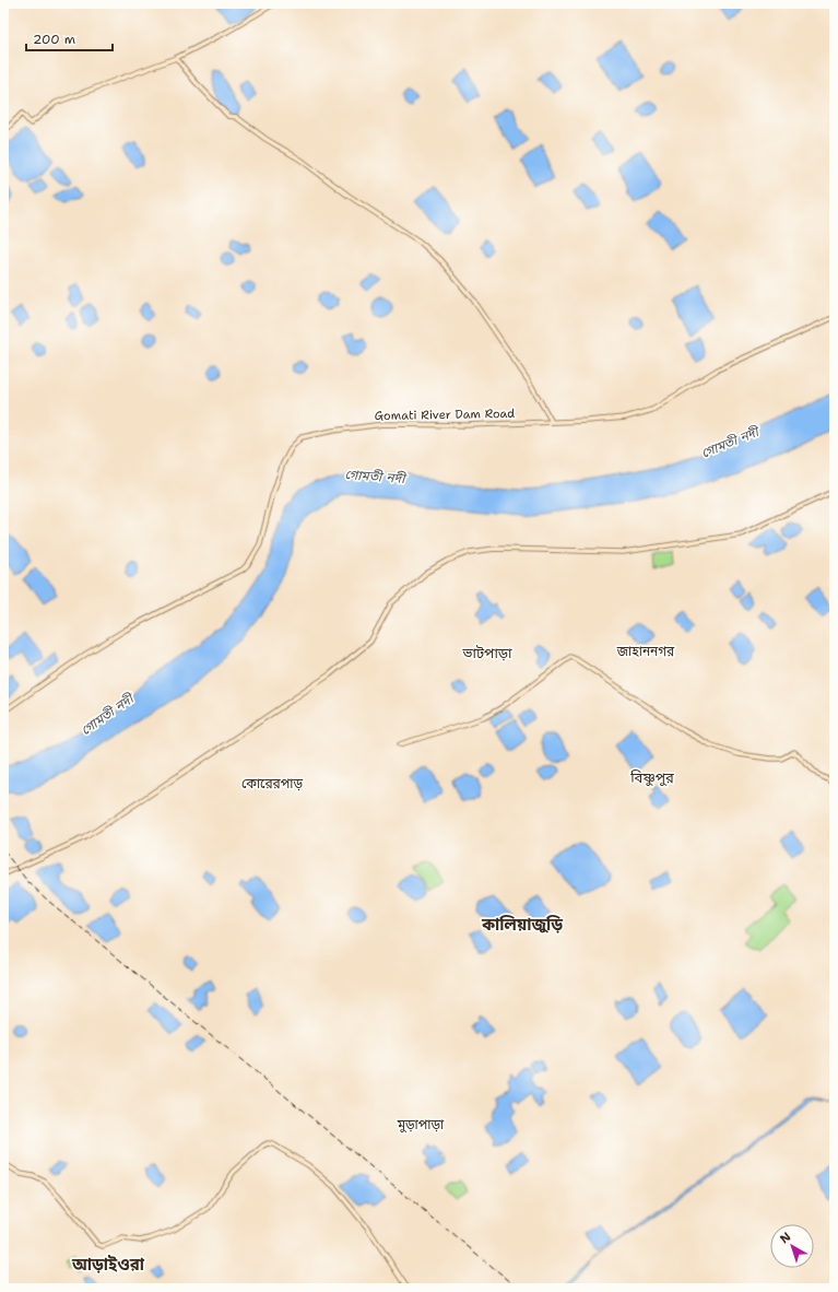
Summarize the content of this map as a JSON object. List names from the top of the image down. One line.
{"streets":{"street":["Gomati River Dam Road"]},"districts":["জাহাননগর","ভাটপাড়া","বিষ্ণুপুর","কোরেরপাড়","কালিয়াজুড়ি","মুড়াপাড়া","আড়াইওরা"],"water":["গোমতী নদী"],"scale_bar":"200 m","north":"top left"}
